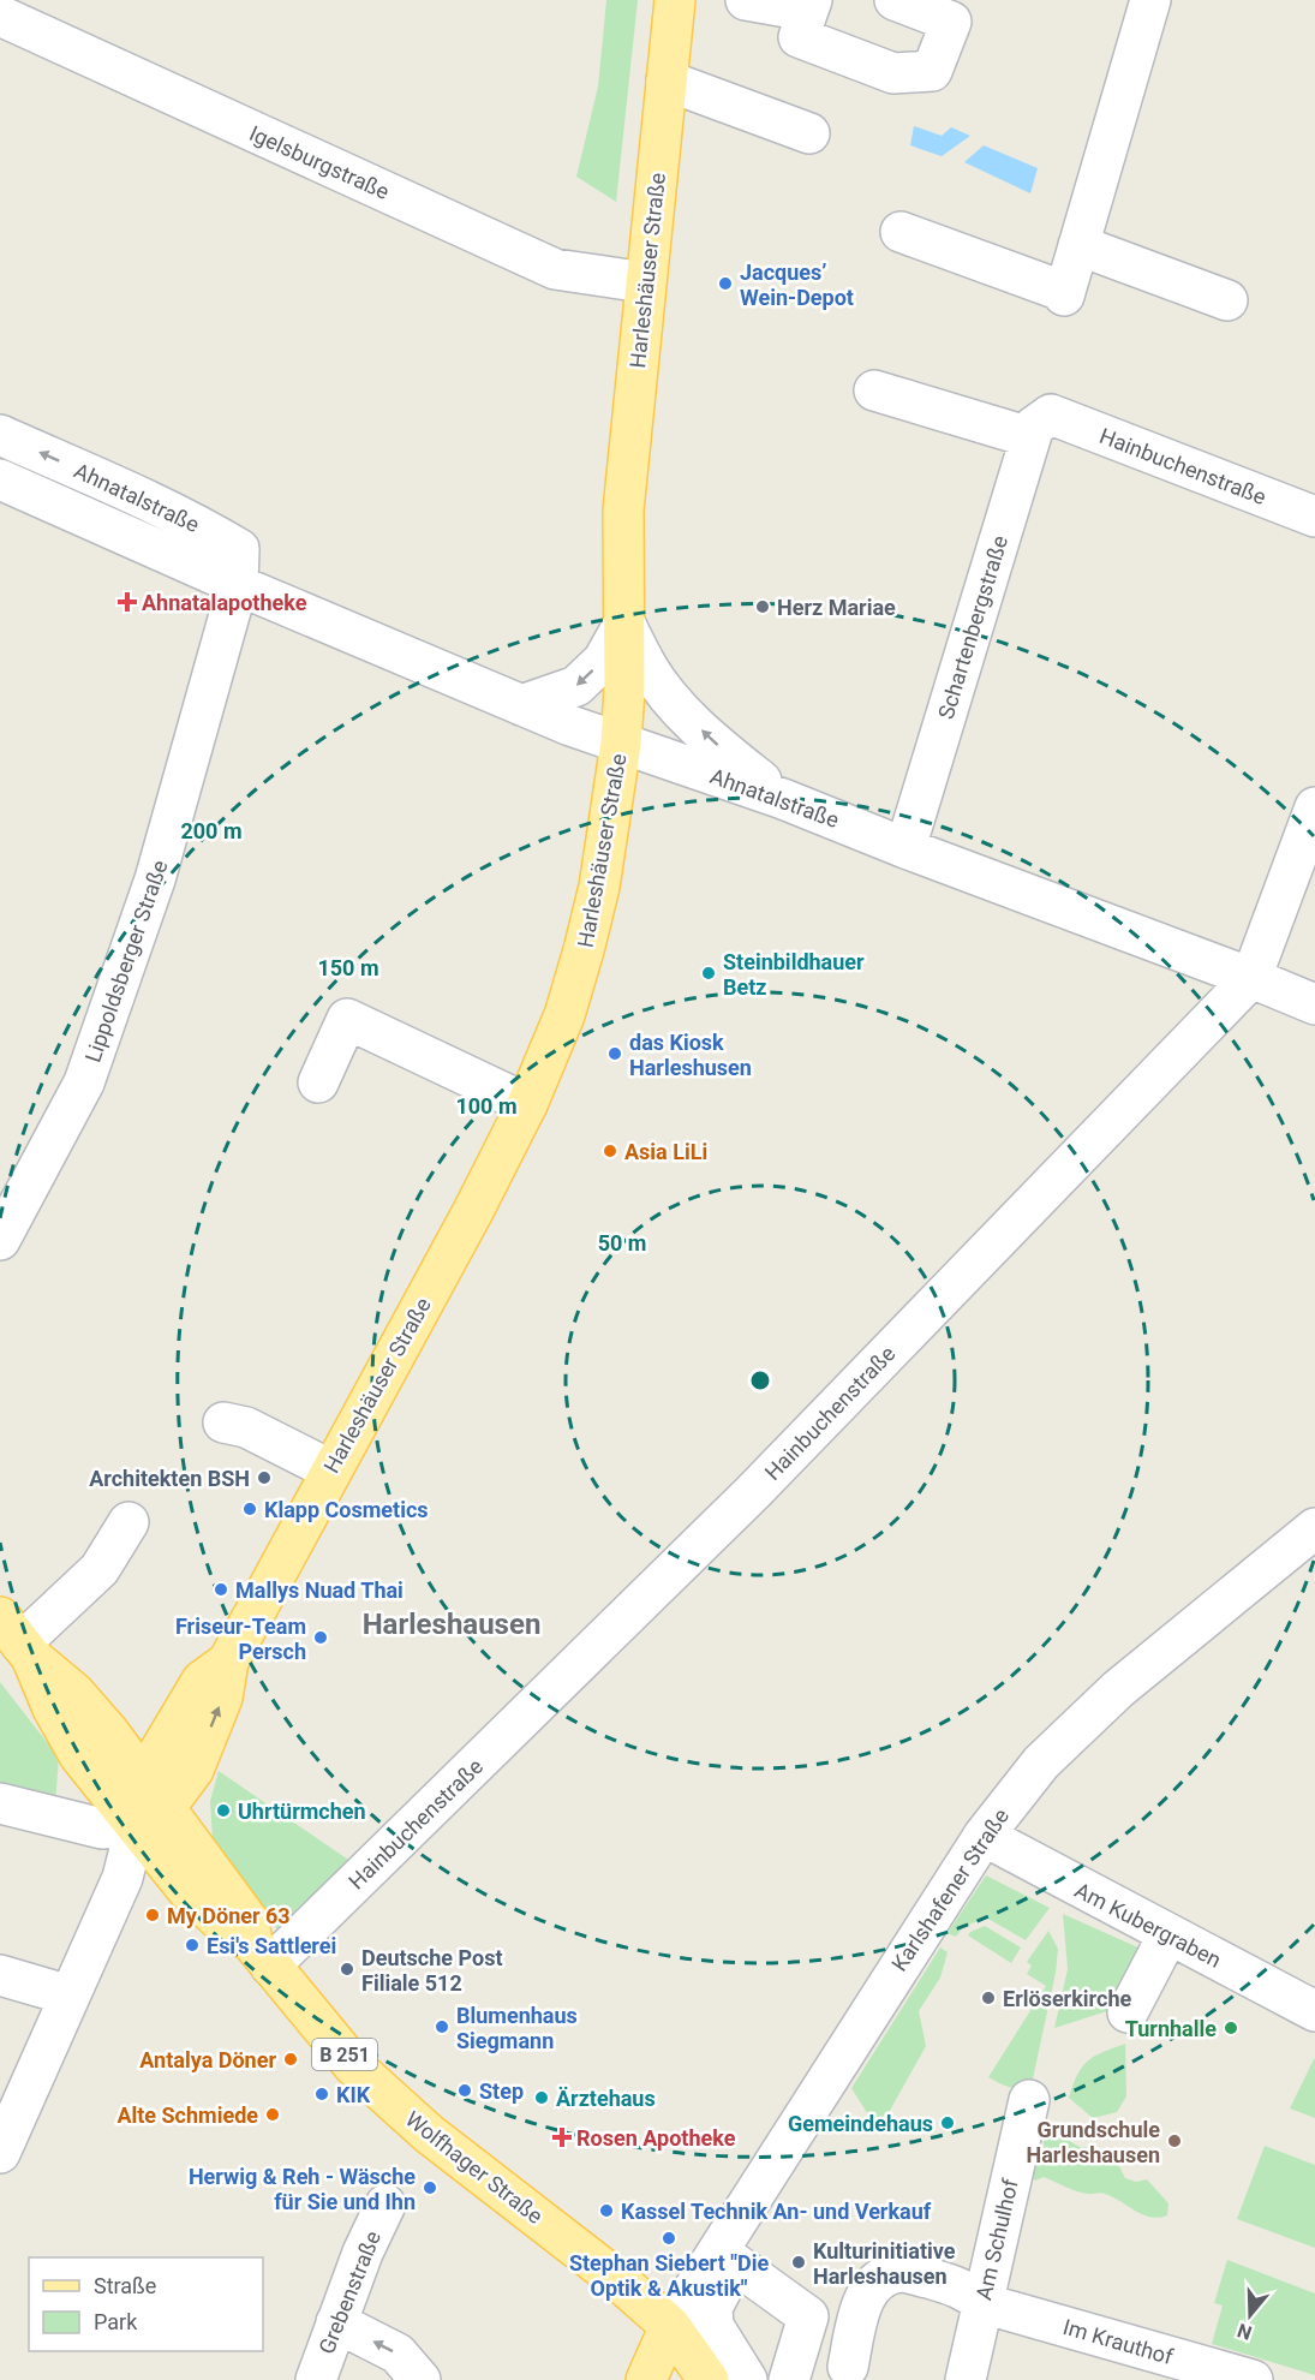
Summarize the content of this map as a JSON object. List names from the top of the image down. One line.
{"streets":{"main road":["Harleshäuser Straße","B 251","Wolfhager Straße"],"street":["Igelsburgstraße","Hainbuchenstraße","Ahnatalstraße","Schartenbergstraße","Lippoldsberger Straße","Karlshafener Straße","Am Kubergraben","Am Schulhof","Grebenstraße","Im Krauthof"]},"crossings":[["Igelsburgstraße","Harleshäuser Straße"],["Harleshäuser Straße","Ahnatalstraße"],["Harleshäuser Straße","Wolfhager Straße"],["Hainbuchenstraße","Ahnatalstraße"],["Hainbuchenstraße","Schartenbergstraße"],["Hainbuchenstraße","Wolfhager Straße"],["Ahnatalstraße","Schartenbergstraße"],["Ahnatalstraße","Lippoldsberger Straße"],["Karlshafener Straße","Am Kubergraben"],["Karlshafener Straße","Wolfhager Straße"],["Am Schulhof","Im Krauthof"]],"districts":["Harleshausen"],"places":{"other":["Jacques’ Wein-Depot","Herz Mariae","Steinbildhauer Betz","das Kiosk Harleshusen","Asia LiLi","Architekten BSH","Klapp Cosmetics","Mallys Nuad Thai","Friseur-Team Persch","Uhrtürmchen","My Döner 63","Esi's Sattlerei","Deutsche Post Filiale 512","Erlöserkirche","Blumenhaus Siegmann","Turnhalle","Antalya Döner","Step","KIK","Ärztehaus","Alte Schmiede","Gemeindehaus","Grundschule Harleshausen","Herwig & Reh - Wäsche für Sie und Ihn","Kassel Technik An- und Verkauf","Stephan Siebert \"Die Optik & Akustik\"","Kulturinitiative Harleshausen"],"health":["Ahnatalapotheke","Rosen Apotheke"]},"legend":["Straße","Park"],"north":"bottom","rings":["200 m","150 m","100 m","50 m"]}
